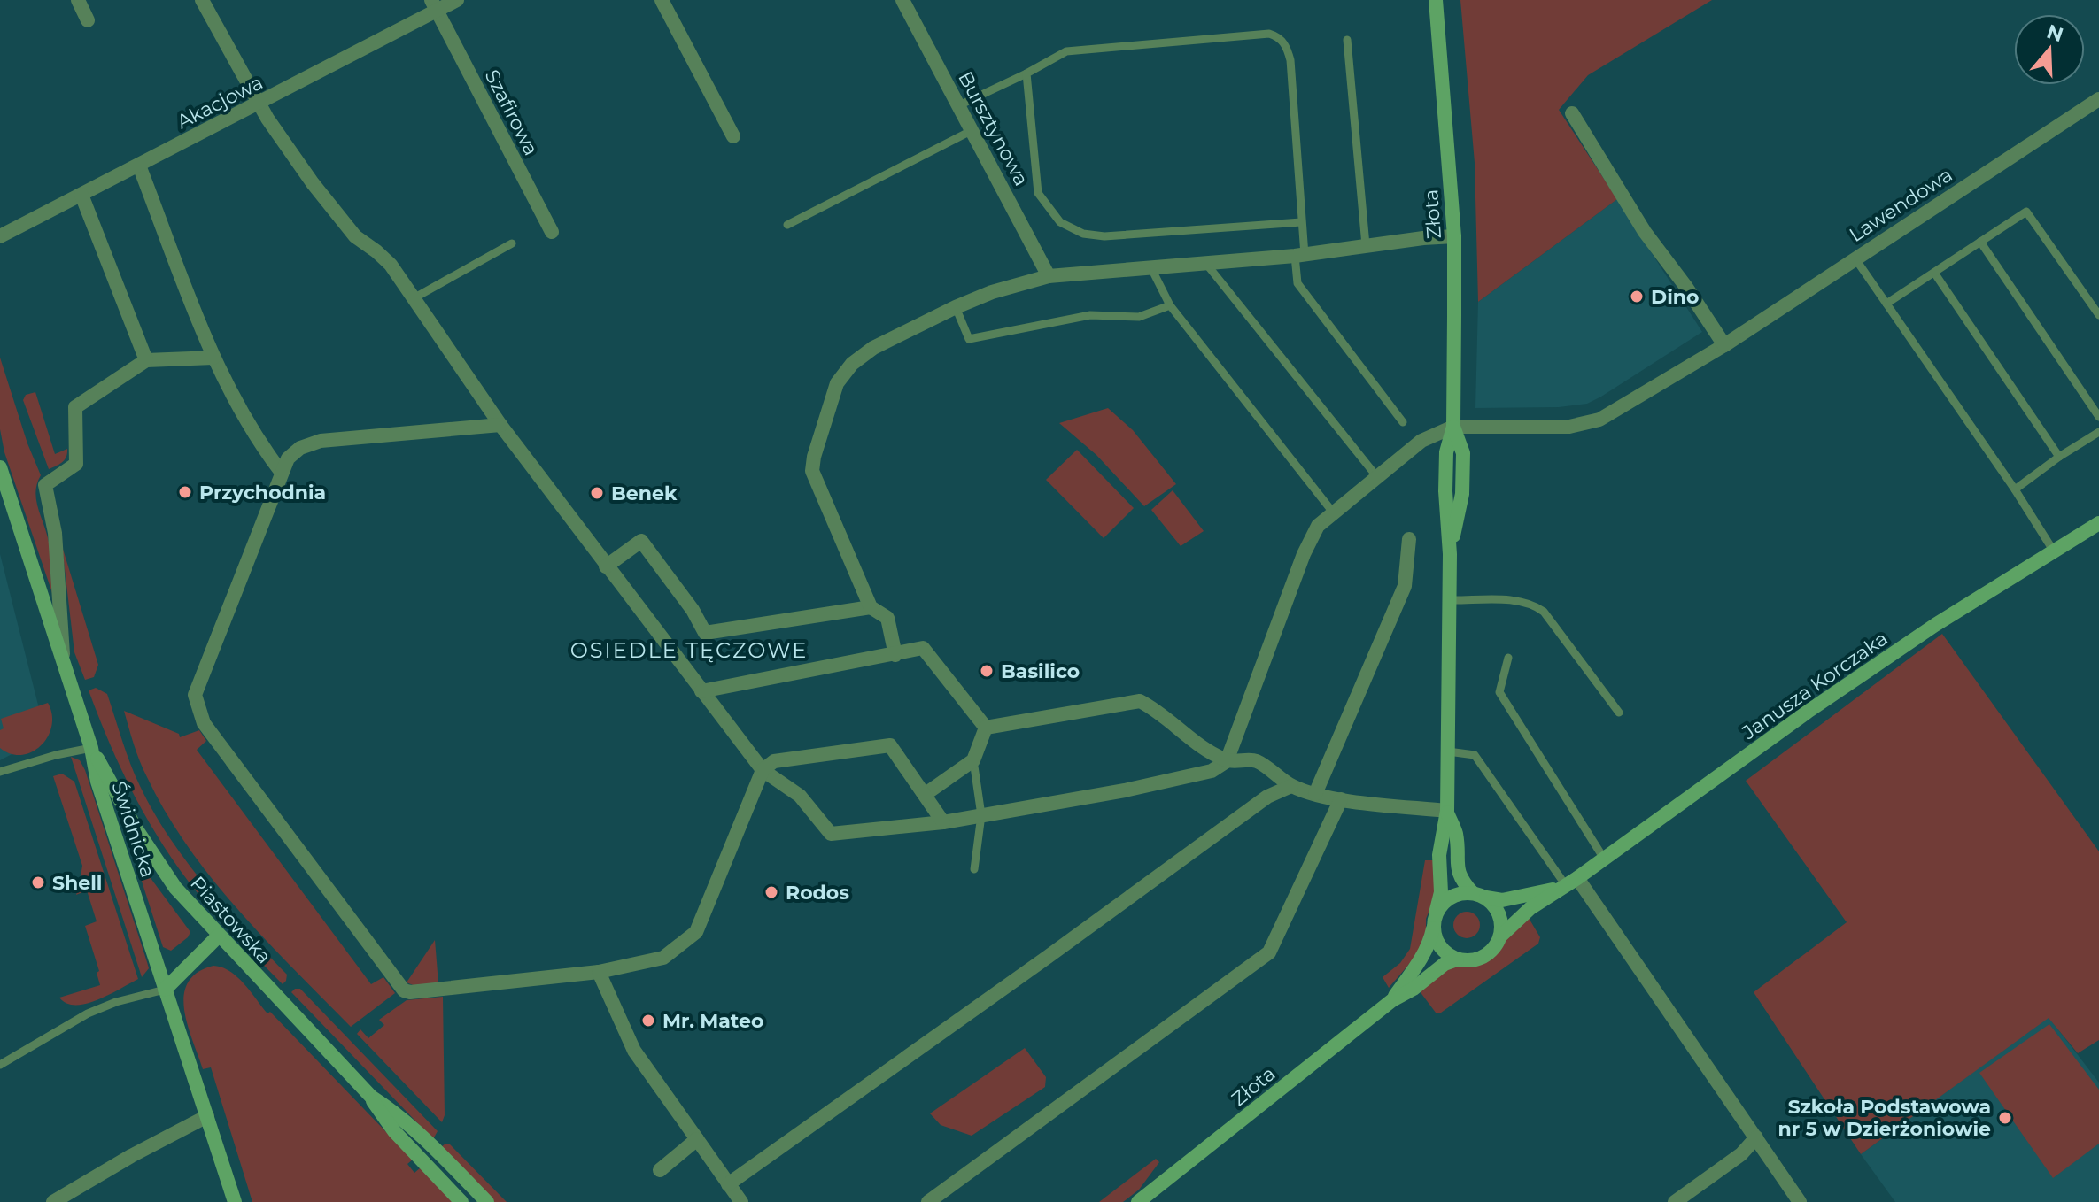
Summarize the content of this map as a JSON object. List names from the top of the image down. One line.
{"streets":{"street":["Akacjowa","Szafirowa","Bursztynowa","Lawendowa","Złota","Janusza Korczaka","Świdnicka","Piastowska"]},"crossings":[["Akacjowa","Szafirowa"],["Lawendowa","Złota"],["Złota","Janusza Korczaka"],["Świdnicka","Piastowska"]],"districts":["OSIEDLE TĘCZOWE"],"places":["Dino","Przychodnia","Benek","Basilico","Shell","Rodos","Mr. Mateo","Szkoła Podstawowa nr 5 w Dzierżoniowie"],"north":"top"}
